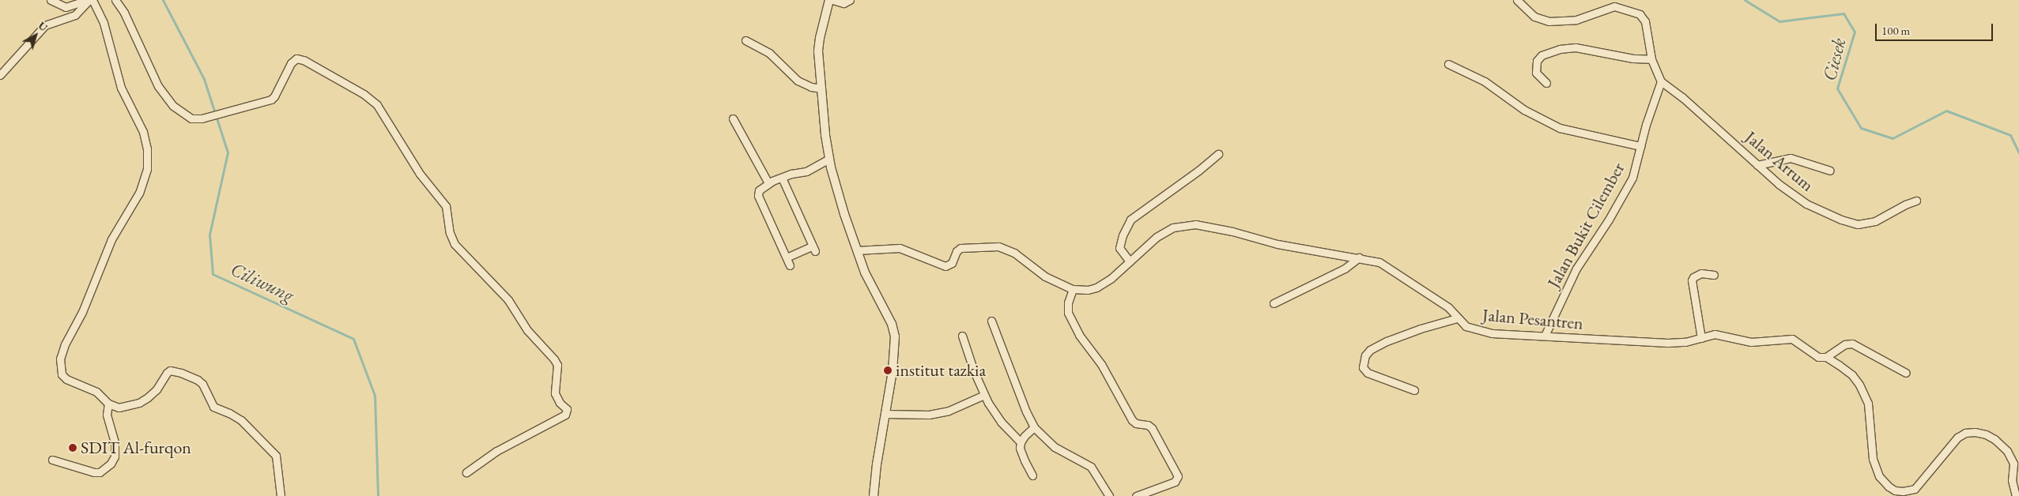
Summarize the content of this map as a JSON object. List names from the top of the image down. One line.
{"streets":{"street":["Jalan Arrum","Jalan Bukit Cilember","Jalan Pesantren"]},"crossings":[["Jalan Arrum","Jalan Bukit Cilember"],["Jalan Bukit Cilember","Jalan Pesantren"]],"water":["Ciesek","Ciliwung"],"places":["institut tazkia","SDIT Al-furqon"],"scale_bar":"100 m","north":"top right"}
